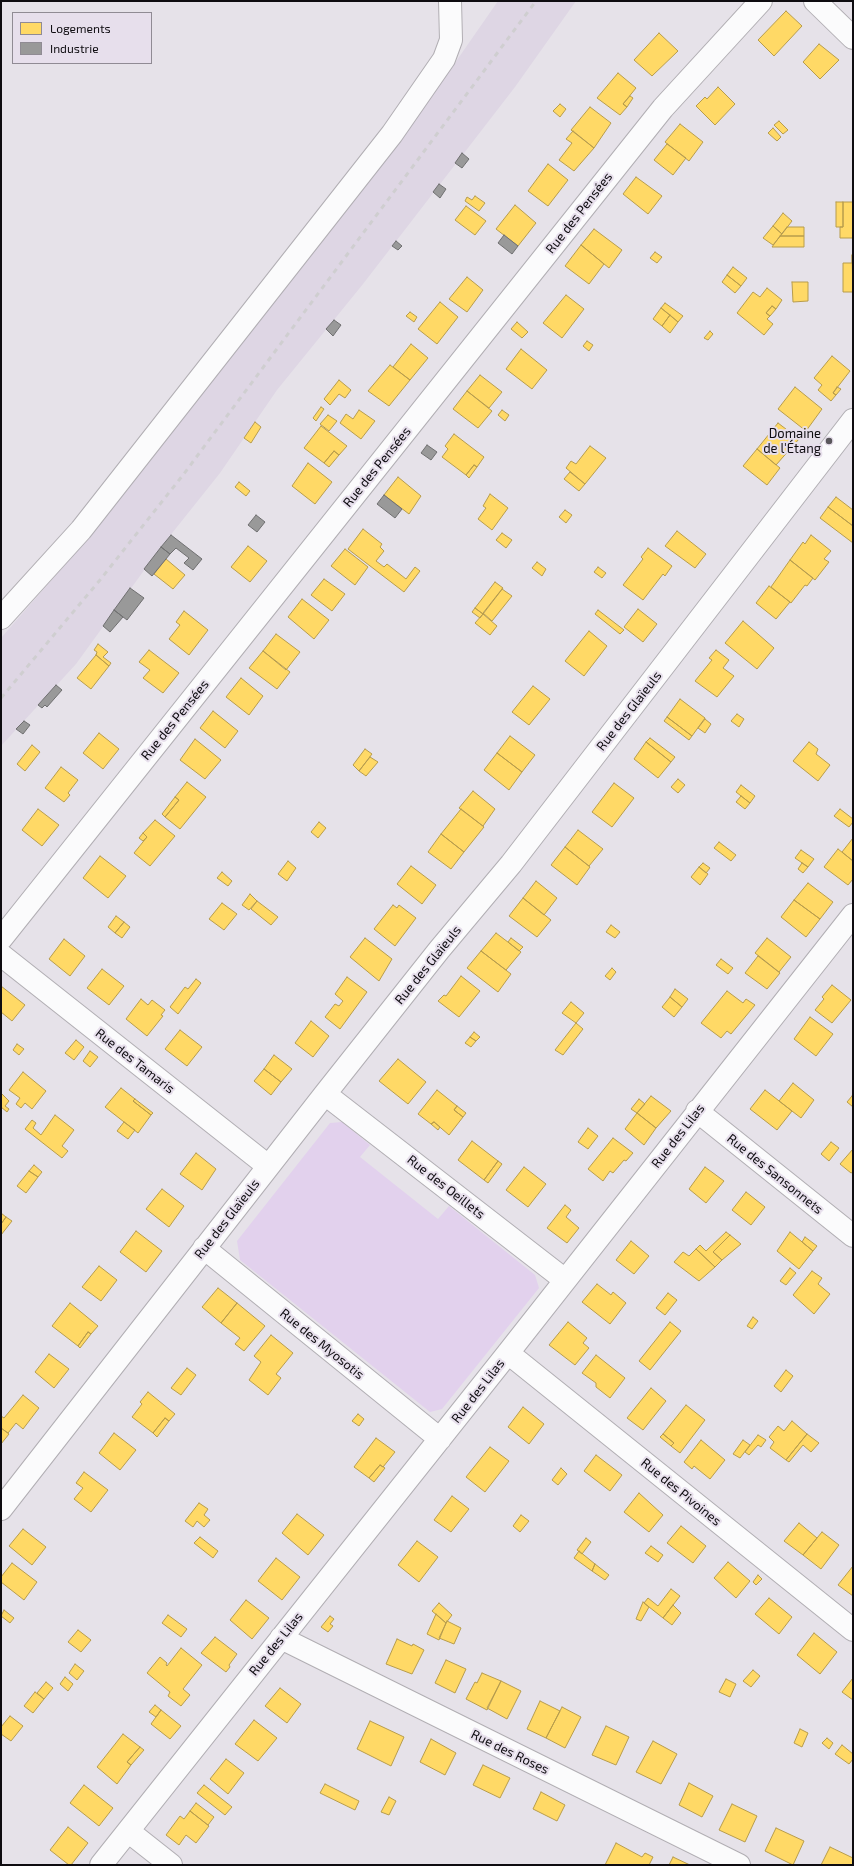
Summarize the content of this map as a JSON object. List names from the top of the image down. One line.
{"streets":{"street":["Rue des Pensées","Rue des Glaïeuls","Rue des Tamaris","Rue des Lilas","Rue des Sansonnets","Rue des Oeillets","Rue des Myosotis","Rue des Pivoines","Rue des Roses"]},"crossings":[["Rue des Glaïeuls","Rue des Tamaris"],["Rue des Glaïeuls","Rue des Oeillets"],["Rue des Glaïeuls","Rue des Myosotis"],["Rue des Lilas","Rue des Sansonnets"],["Rue des Lilas","Rue des Oeillets"],["Rue des Lilas","Rue des Myosotis"],["Rue des Lilas","Rue des Pivoines"],["Rue des Lilas","Rue des Roses"]],"places":["Domaine de l'Étang"],"legend":["Logements","Industrie"]}
